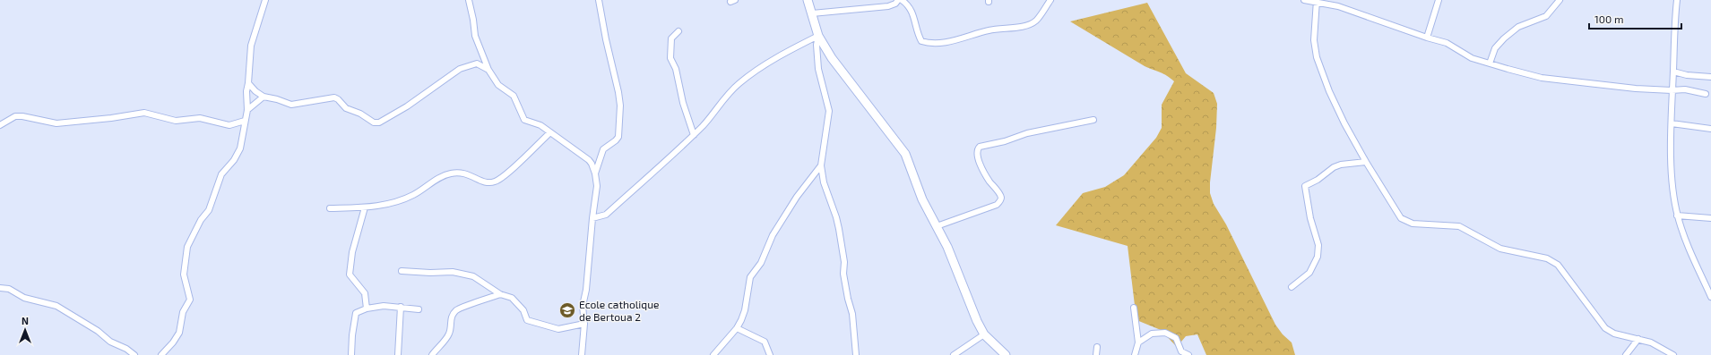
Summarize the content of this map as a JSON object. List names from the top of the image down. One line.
{"places":{"school or university":["Ecole catholique de Bertoua 2"]},"scale_bar":"100 m","north":"top"}
